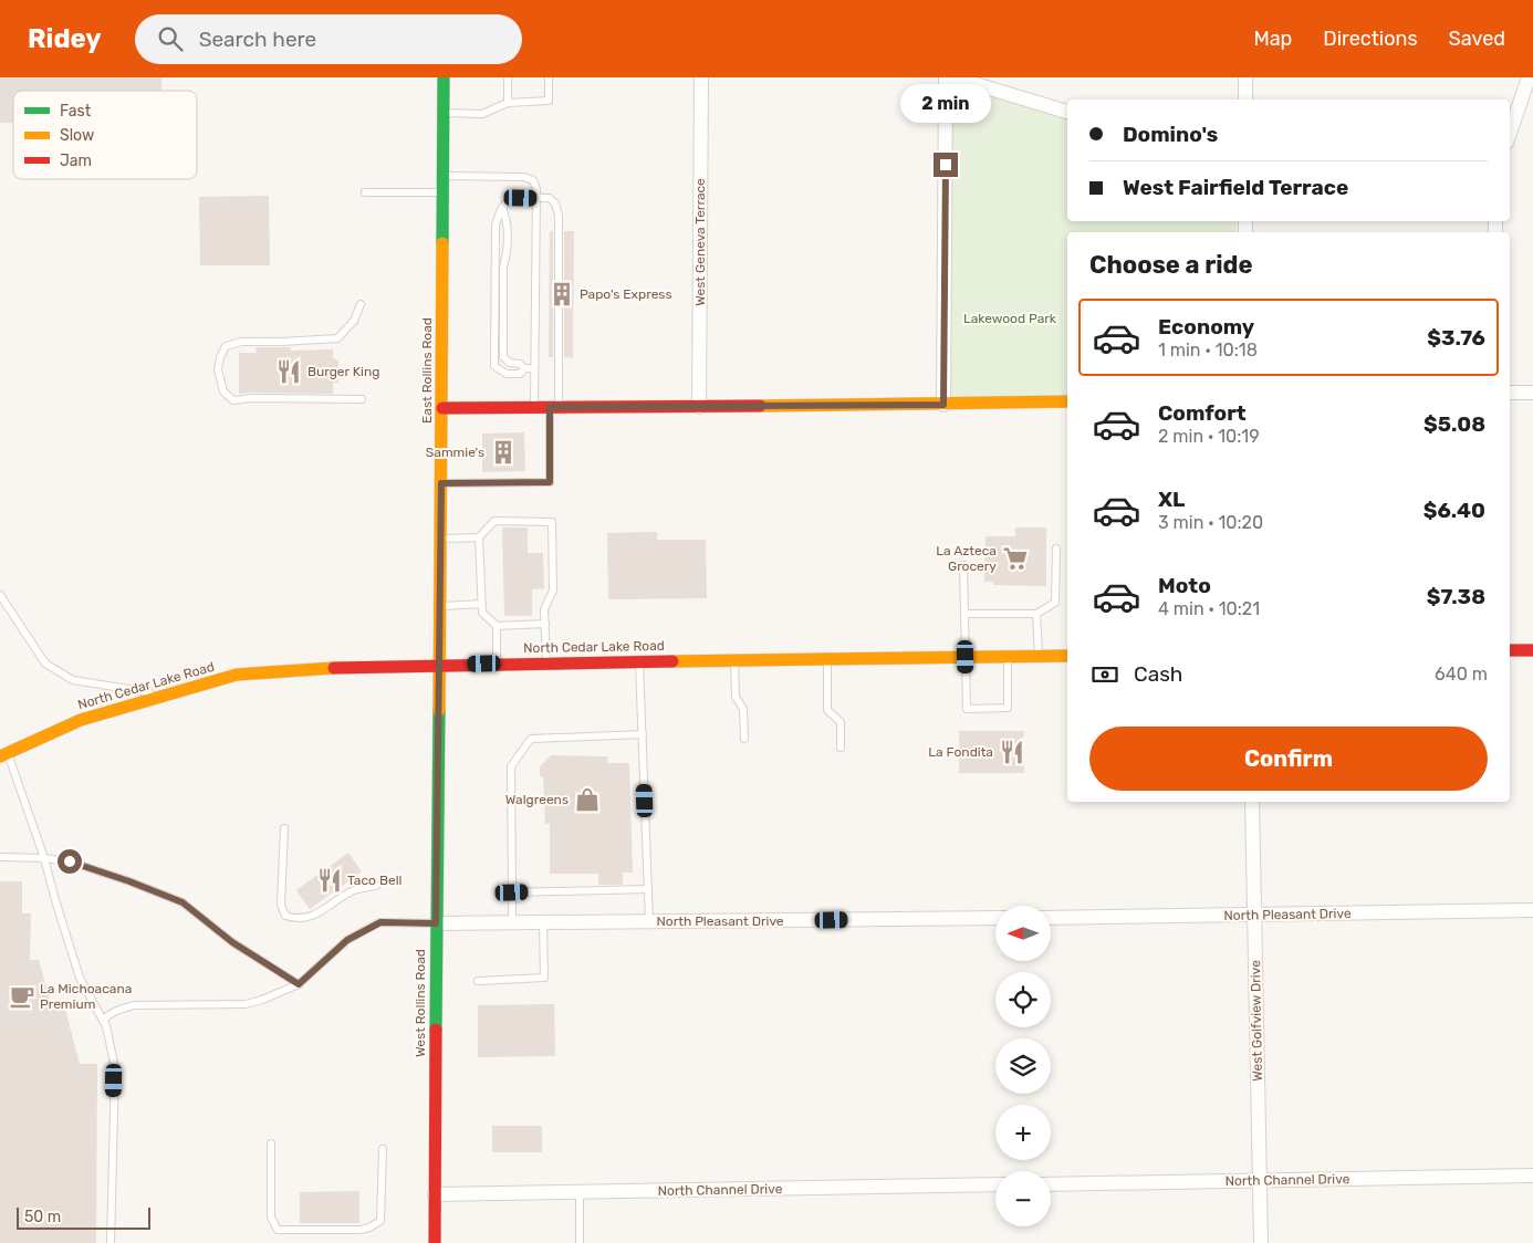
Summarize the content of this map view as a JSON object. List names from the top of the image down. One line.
{"streets":{"main road":["East Rollins Road","North Cedar Lake Road","West Rollins Road"],"street":["West Geneva Terrace","North Pleasant Drive","West Golfview Drive","North Channel Drive"]},"crossings":[["East Rollins Road","North Cedar Lake Road"],["East Rollins Road","West Rollins Road"],["North Cedar Lake Road","West Rollins Road"],["North Pleasant Drive","West Rollins Road"],["North Pleasant Drive","West Golfview Drive"],["West Rollins Road","North Channel Drive"],["West Golfview Drive","North Channel Drive"]],"parks":["Lakewood Park"],"places":{"building":["Papo's Express","Sammie's"],"restaurant":["Burger King","La Fondita","Taco Bell"],"supermarket":["La Azteca Grocery"],"shop":["Walgreens"],"cafe":["La Michoacana Premium"]},"legend":["Fast","Slow","Jam"],"scale_bar":"50 m","north":"left","page":{"header":"Ridey","search":"Search here","nav":["Map","Directions","Saved"],"bubble":"2 min","banner":["Domino's","West Fairfield Terrace"],"heading":"Choose a ride","list":[{"name":"Economy","note":"1 min · 10:18","value":"$3.76"},{"name":"Comfort","note":"2 min · 10:19","value":"$5.08"},{"name":"XL","note":"3 min · 10:20","value":"$6.40"},{"name":"Moto","note":"4 min · 10:21","value":"$7.38"}],"pay":["Cash","640 m"],"buttons":"Confirm","map_buttons":["+","−"],"scale":"50 m"}}
